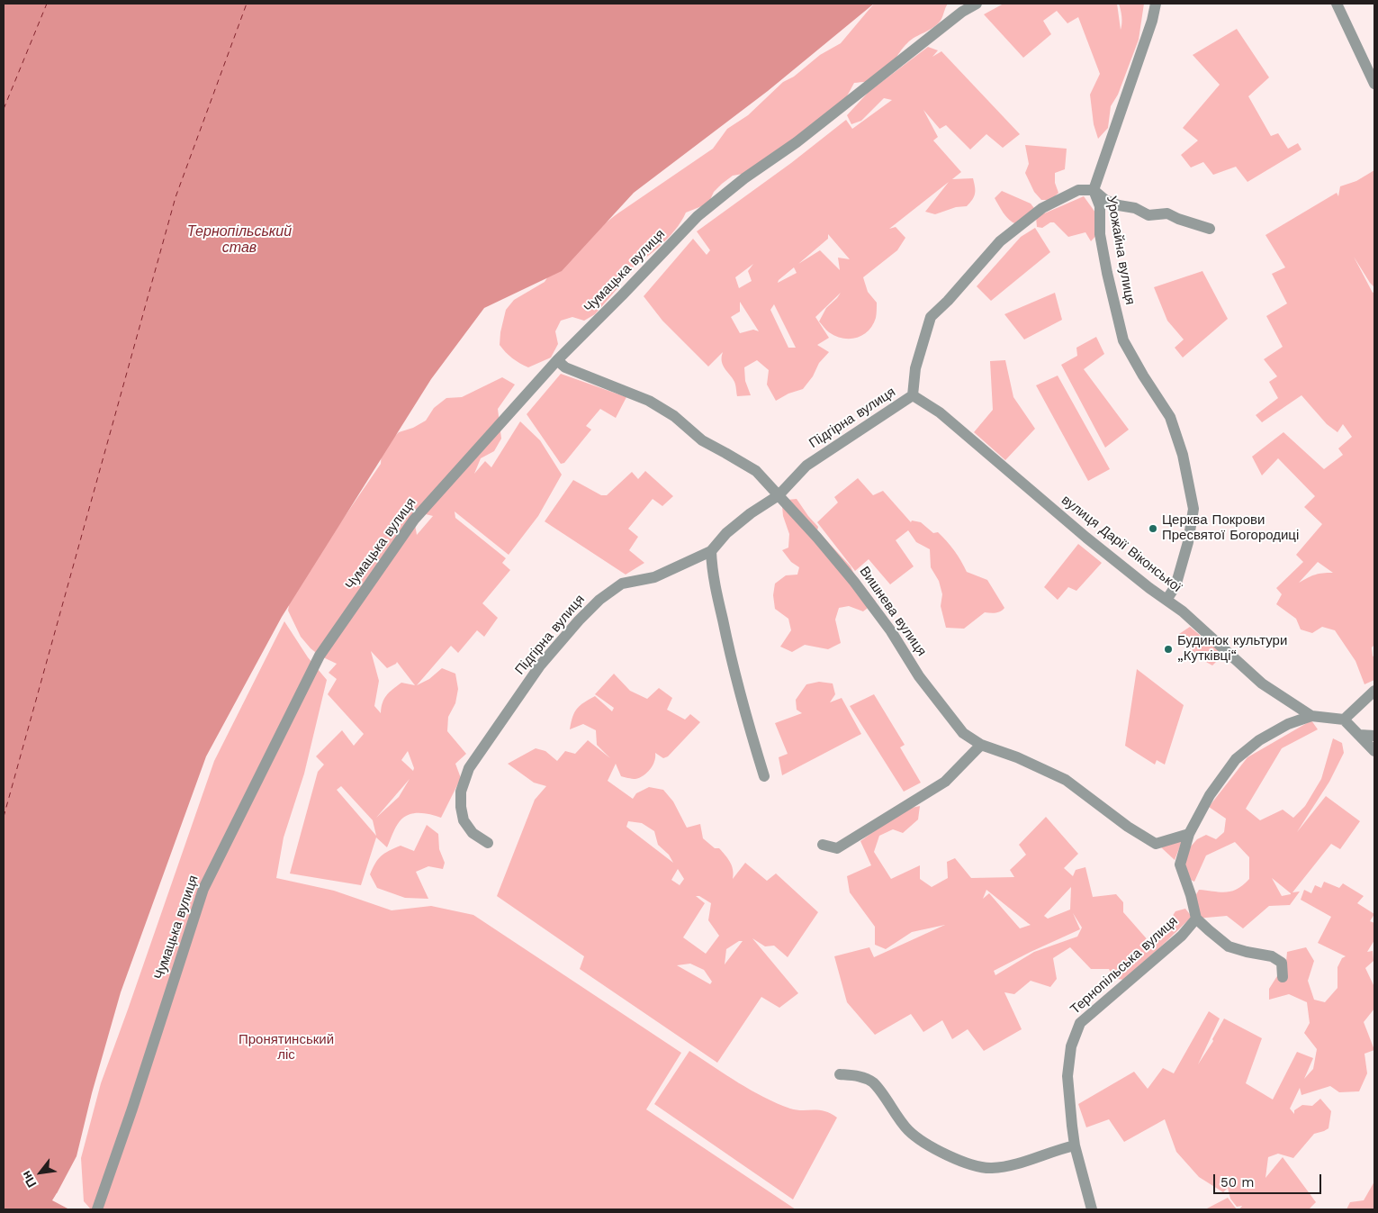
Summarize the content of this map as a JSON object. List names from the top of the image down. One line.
{"streets":{"street":["Урожайна вулиця","Чумацька вулиця","Підгірна вулиця","вулиця Дарії Віконської","Вишнева вулиця","Тернопільська вулиця"]},"crossings":[["Урожайна вулиця","Підгірна вулиця"],["Урожайна вулиця","вулиця Дарії Віконської"],["Чумацька вулиця","Вишнева вулиця"],["Підгірна вулиця","вулиця Дарії Віконської"],["Підгірна вулиця","Вишнева вулиця"],["вулиця Дарії Віконської","Тернопільська вулиця"],["Вишнева вулиця","Тернопільська вулиця"]],"water":["Тернопільський став"],"parks":["Пронятинський ліс"],"places":["Церква Покрови Пресвятої Богородиці","Будинок культури „Кутківці“"],"scale_bar":"50 m","north":"bottom left"}
